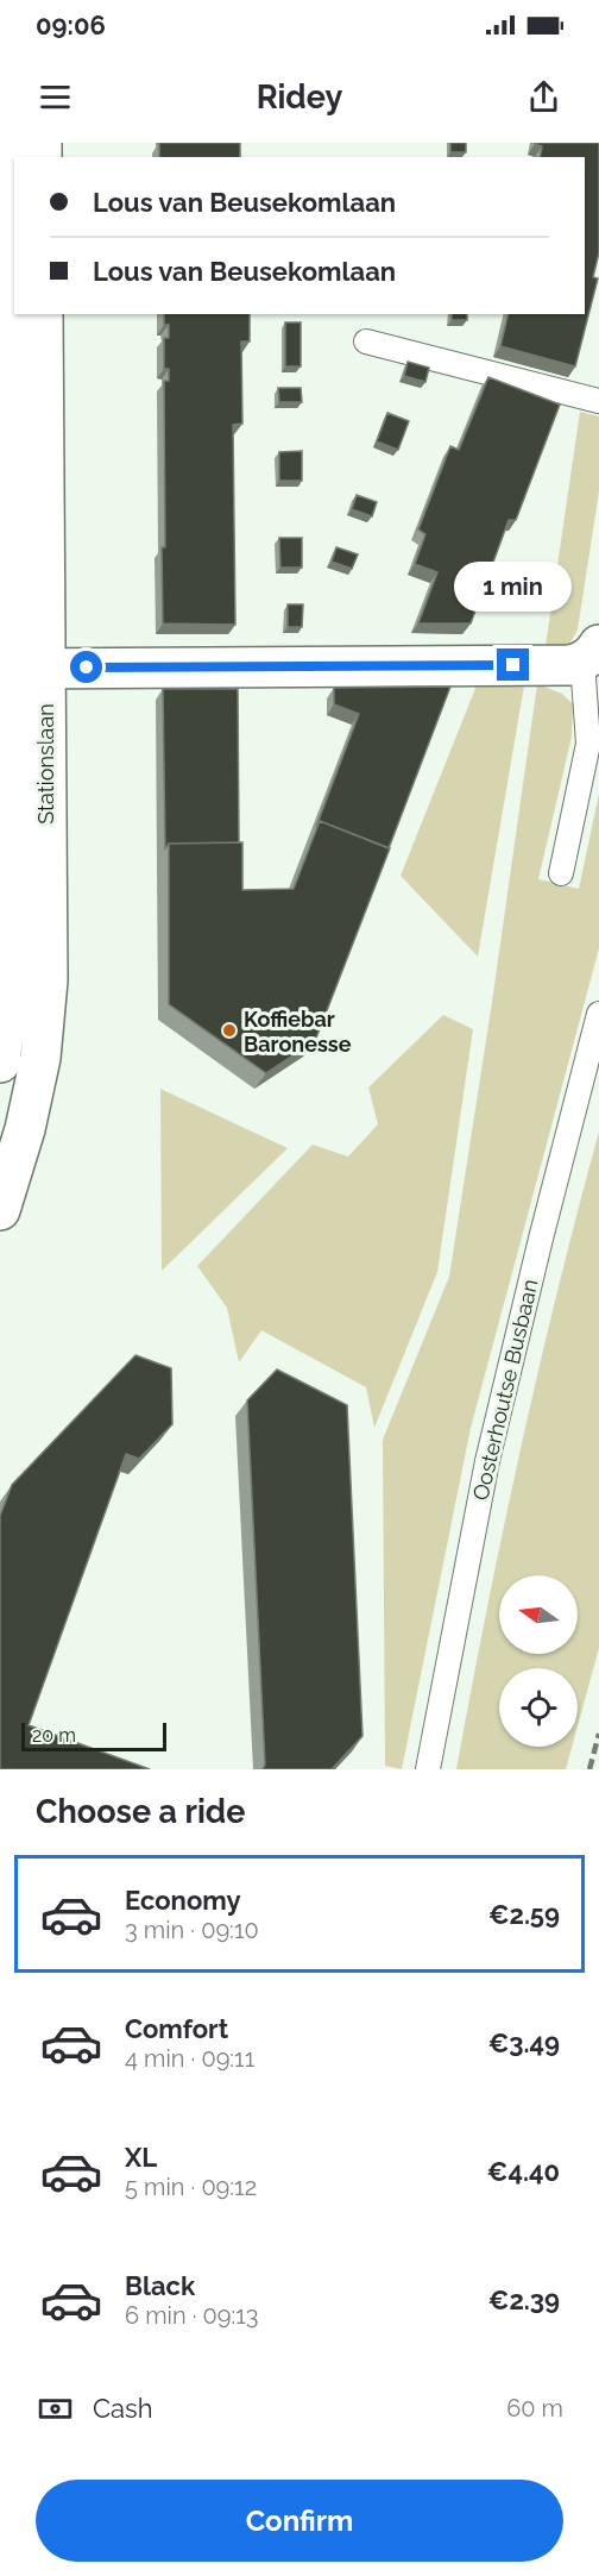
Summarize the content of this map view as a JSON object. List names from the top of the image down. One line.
{"streets":{"main road":["Stationslaan"],"lane":["Oosterhoutse Busbaan"]},"places":["Koffiebar Baronesse"],"scale_bar":"20 m","north":"left","page":{"status":"09:06","header":"Ridey","banner":["Lous van Beusekomlaan","Lous van Beusekomlaan"],"bubble":"1 min","scale":"20 m","heading":"Choose a ride","list":[{"name":"Economy","note":"3 min · 09:10","value":"€2.59"},{"name":"Comfort","note":"4 min · 09:11","value":"€3.49"},{"name":"XL","note":"5 min · 09:12","value":"€4.40"},{"name":"Black","note":"6 min · 09:13","value":"€2.39"}],"pay":["Cash","60 m"],"buttons":"Confirm"}}
